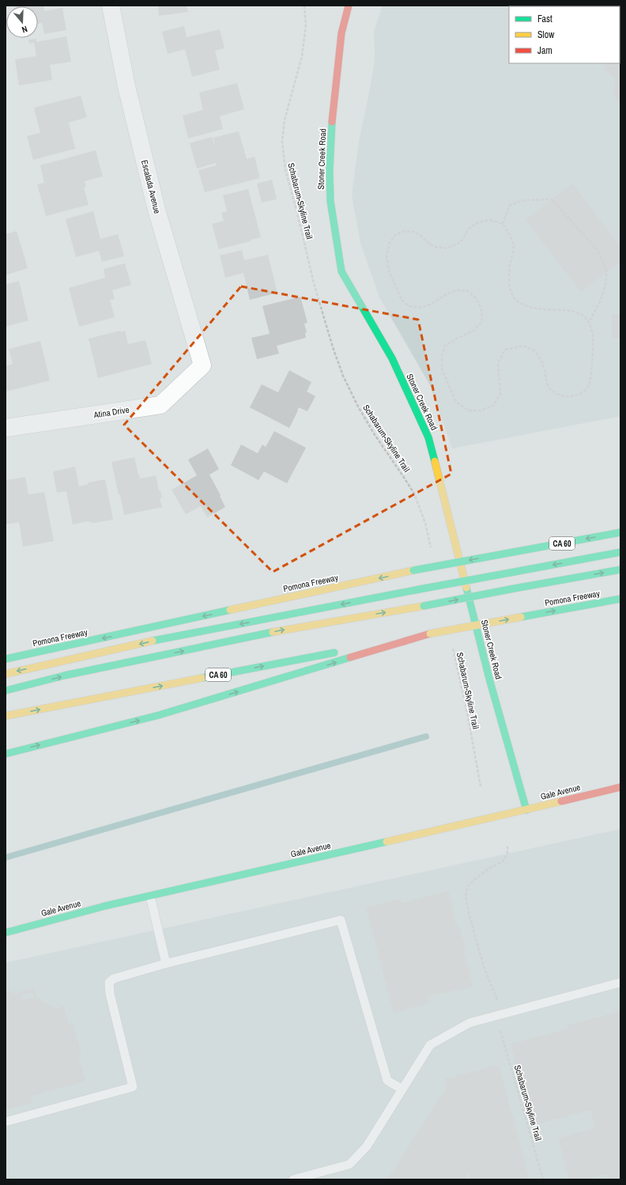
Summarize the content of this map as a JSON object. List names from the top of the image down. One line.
{"streets":{"main road":["Stoner Creek Road","CA 60","Pomona Freeway","Gale Avenue"],"street":["Escalada Avenue","Atina Drive"],"path":["Schabarum-Skyline Trail"]},"crossings":[["Stoner Creek Road","Gale Avenue"],["Escalada Avenue","Atina Drive"]],"legend":["Fast","Slow","Jam"],"north":"bottom"}
